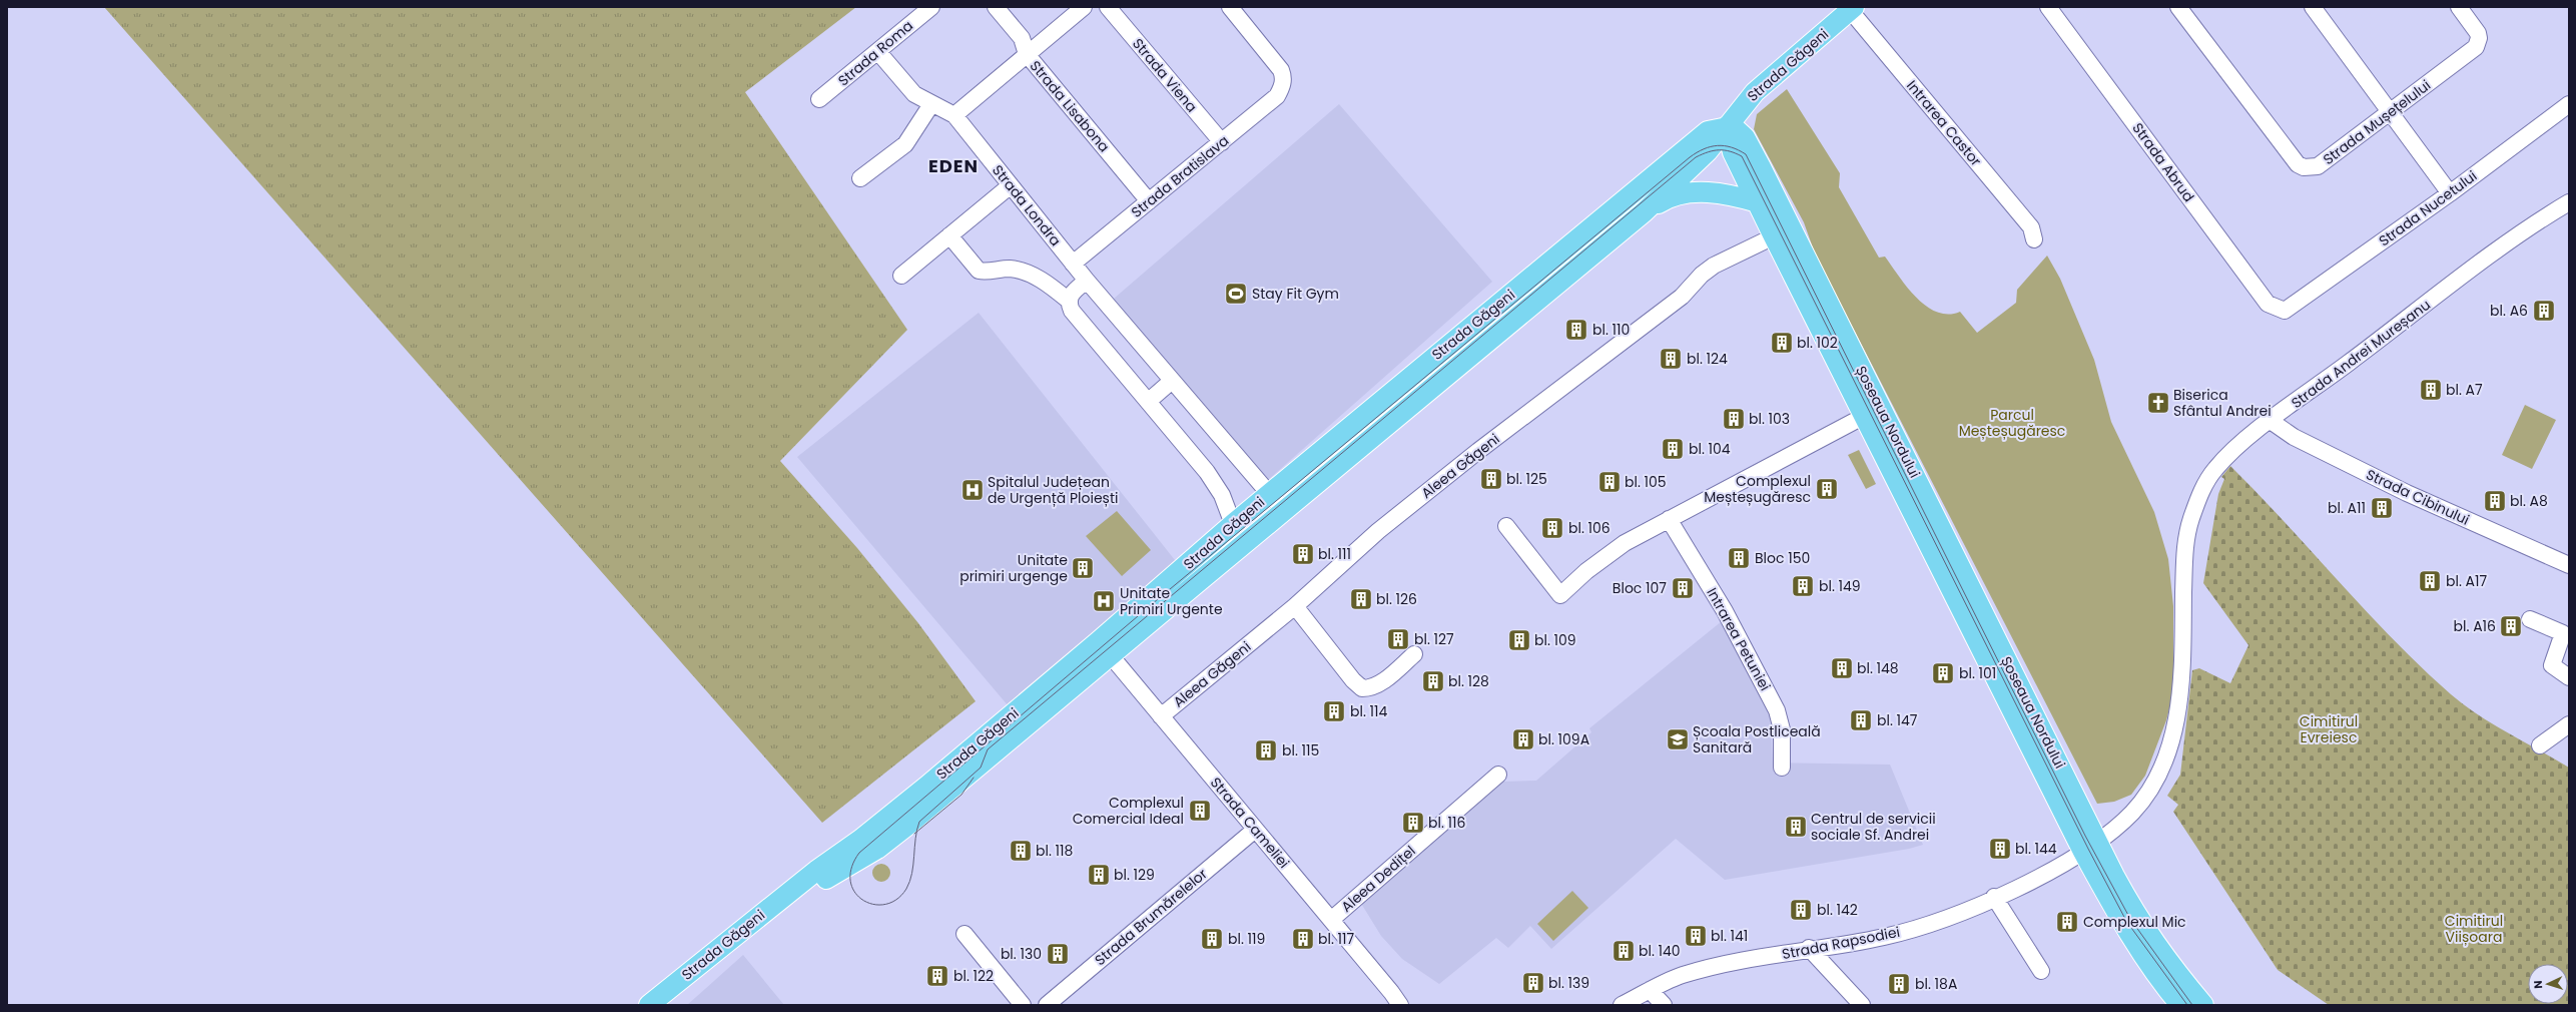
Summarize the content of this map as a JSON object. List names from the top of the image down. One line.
{"streets":{"main road":["Strada Găgeni","Șoseaua Nordului"],"street":["Strada Roma","Strada Viena","Strada Lisabona","Strada Mușețelului","Intrarea Castor","Strada Abrud","Strada Bratislava","Strada Londra","Strada Nucetului","Strada Andrei Mureșanu","Aleea Găgeni","Strada Cibinului","Intrarea Petuniei","Strada Cameliei","Aleea Dedițel","Strada Brumărelelor","Strada Rapsodiei"]},"crossings":[["Strada Roma","Strada Londra"],["Strada Găgeni","Intrarea Castor"],["Strada Găgeni","Strada Londra"],["Strada Găgeni","Șoseaua Nordului"],["Strada Găgeni","Strada Cameliei"],["Strada Viena","Strada Bratislava"],["Strada Lisabona","Strada Bratislava"],["Strada Abrud","Strada Nucetului"],["Strada Bratislava","Strada Londra"],["Strada Andrei Mureșanu","Șoseaua Nordului"],["Strada Andrei Mureșanu","Strada Cibinului"],["Strada Andrei Mureșanu","Strada Rapsodiei"],["Șoseaua Nordului","Aleea Găgeni"],["Șoseaua Nordului","Strada Rapsodiei"],["Aleea Găgeni","Strada Cameliei"],["Strada Cameliei","Aleea Dedițel"],["Strada Cameliei","Strada Brumărelelor"]],"districts":["EDEN"],"parks":["Parcul Meșteșugăresc","Cimitirul Evreiesc","Cimitirul Viișoara"],"places":{"sports":["Stay Fit Gym"],"building":["bl. A6","bl. 110","bl. 102","bl. 124","bl. A7","bl. 103","bl. 104","bl. 125","bl. 105","Complexul Meșteșugăresc","bl. A8","bl. A11","bl. 106","bl. 111","Bloc 150","Unitate primiri urgenge","bl. A17","bl. 149","Bloc 107","bl. 126","bl. A16","bl. 127","bl. 109","bl. 148","bl. 101","bl. 128","bl. 114","bl. 147","bl. 109A","bl. 115","Complexul Comercial Ideal","bl. 116","Centrul de servicii sociale Sf. Andrei","bl. 144","bl. 118","bl. 129","bl. 142","Complexul Mic","bl. 141","bl. 119","bl. 117","bl. 140","bl. 130","bl. 122","bl. 139","bl. 18A"],"church":["Biserica Sfântul Andrei"],"hospital":["Spitalul Județean de Urgență Ploiești","Unitate Primiri Urgente"],"school or university":["Școala Postliceală Sanitară"]},"north":"left"}
